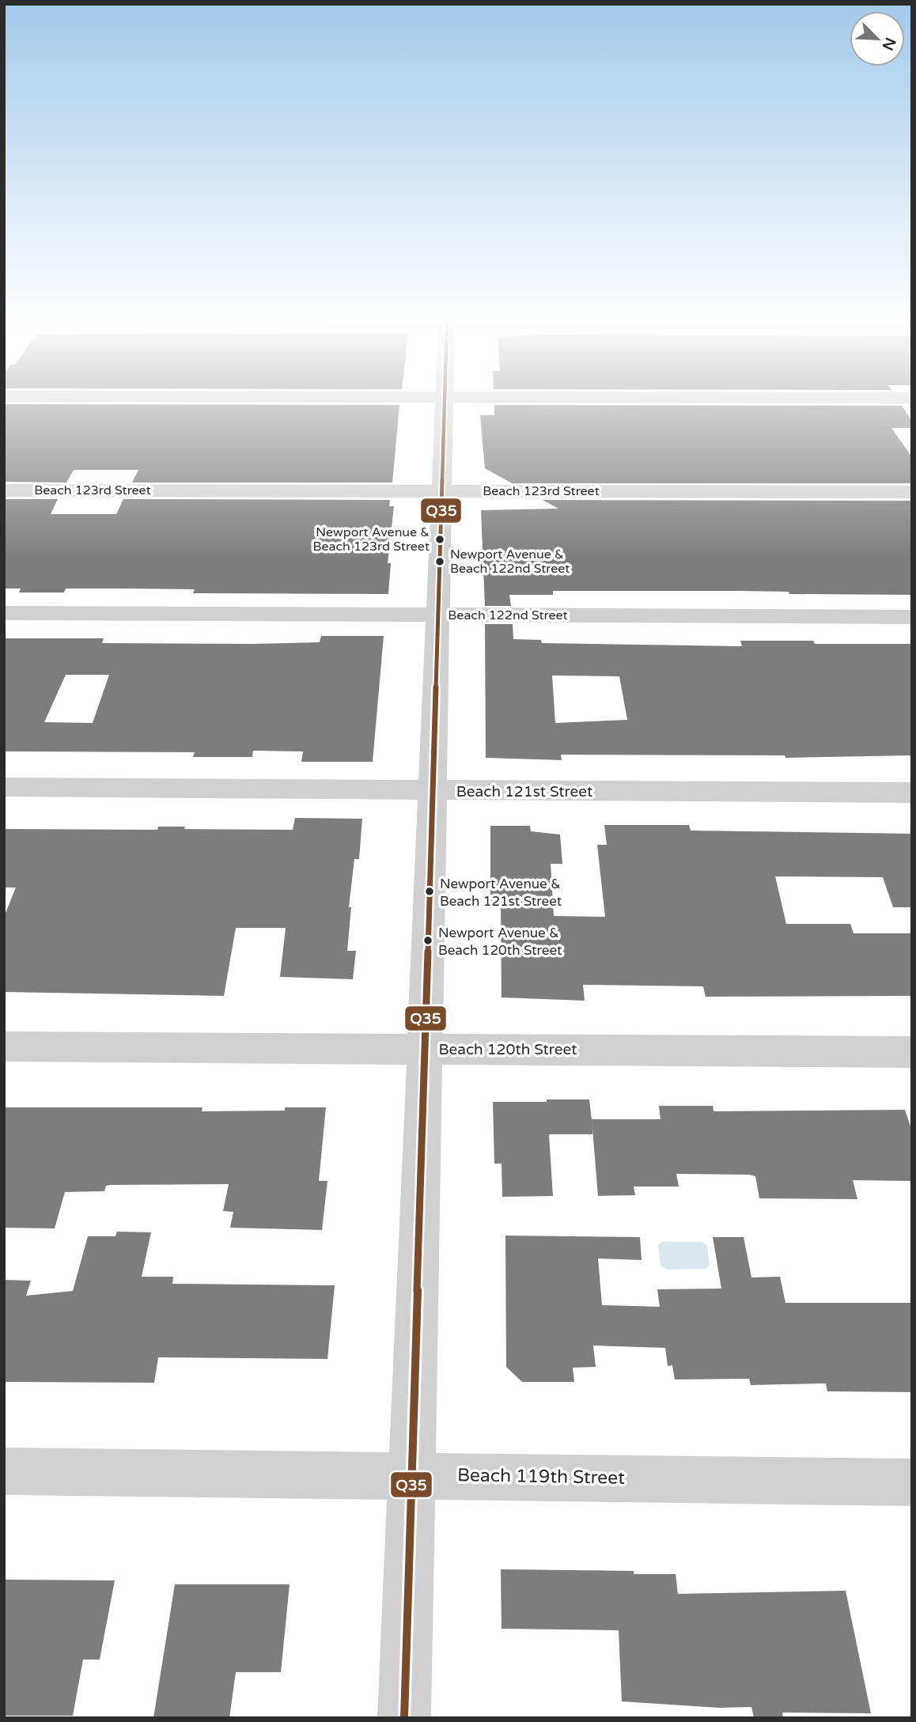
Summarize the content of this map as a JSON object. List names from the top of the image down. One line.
{"streets":{"street":["Beach 123rd Street","Beach 122nd Street","Beach 121st Street","Beach 120th Street","Beach 119th Street"]},"places":["Newport Avenue & Beach 123rd Street","Newport Avenue & Beach 122nd Street","Newport Avenue & Beach 121st Street","Newport Avenue & Beach 120th Street"],"lines":["transit line Q35"],"north":"bottom right"}
